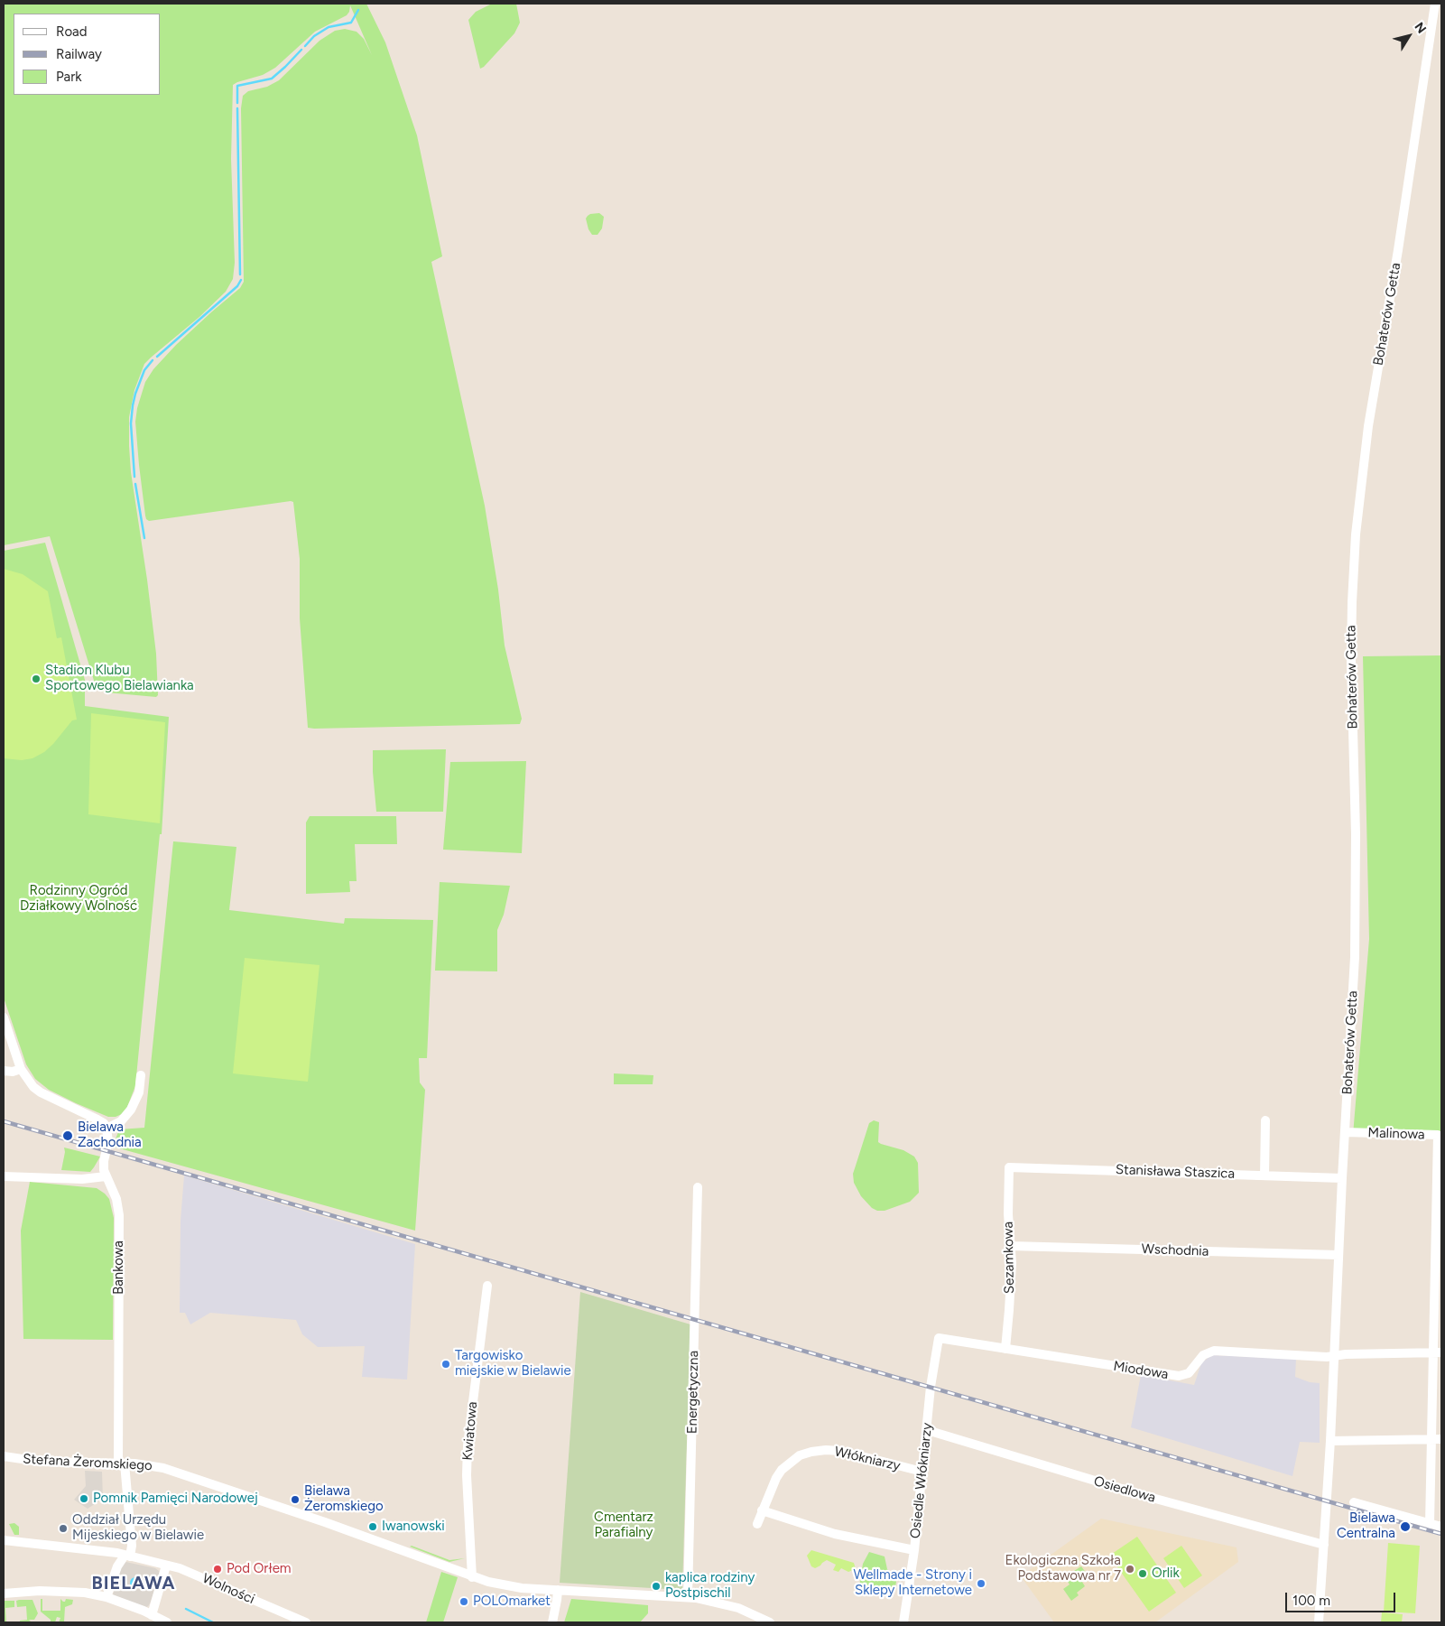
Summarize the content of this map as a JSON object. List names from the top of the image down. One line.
{"streets":{"street":["Bohaterów Getta","Malinowa","Stanisława Staszica","Wschodnia","Sezamkowa","Bankowa","Miodowa","Energetyczna","Kwiatowa","Włókniarzy","Stefana Żeromskiego","Osiedle Włókniarzy","Osiedlowa","Wolności"]},"crossings":[["Bohaterów Getta","Malinowa"],["Bohaterów Getta","Stanisława Staszica"],["Bohaterów Getta","Wschodnia"],["Bohaterów Getta","Miodowa"],["Bohaterów Getta","Osiedlowa"],["Stanisława Staszica","Sezamkowa"],["Wschodnia","Sezamkowa"],["Sezamkowa","Miodowa"],["Bankowa","Stefana Żeromskiego"],["Bankowa","Wolności"],["Miodowa","Osiedle Włókniarzy"],["Energetyczna","Stefana Żeromskiego"],["Kwiatowa","Stefana Żeromskiego"],["Włókniarzy","Osiedle Włókniarzy"],["Osiedle Włókniarzy","Osiedlowa"]],"districts":["BIELAWA"],"parks":["Rodzinny Ogród Działkowy Wolność","Cmentarz Parafialny"],"places":["Stadion Klubu Sportowego Bielawianka","Bielawa Zachodnia","Targowisko miejskie w Bielawie","Pomnik Pamięci Narodowej","Bielawa Żeromskiego","Iwanowski","Bielawa Centralna","Oddział Urzędu Mijeskiego w Bielawie","Pod Orłem","Ekologiczna Szkoła Podstawowa nr 7","Orlik","Wellmade - Strony i Sklepy Internetowe","kaplica rodziny Postpischil","POLOmarket"],"legend":["Road","Railway","Park"],"scale_bar":"100 m","north":"top right"}
